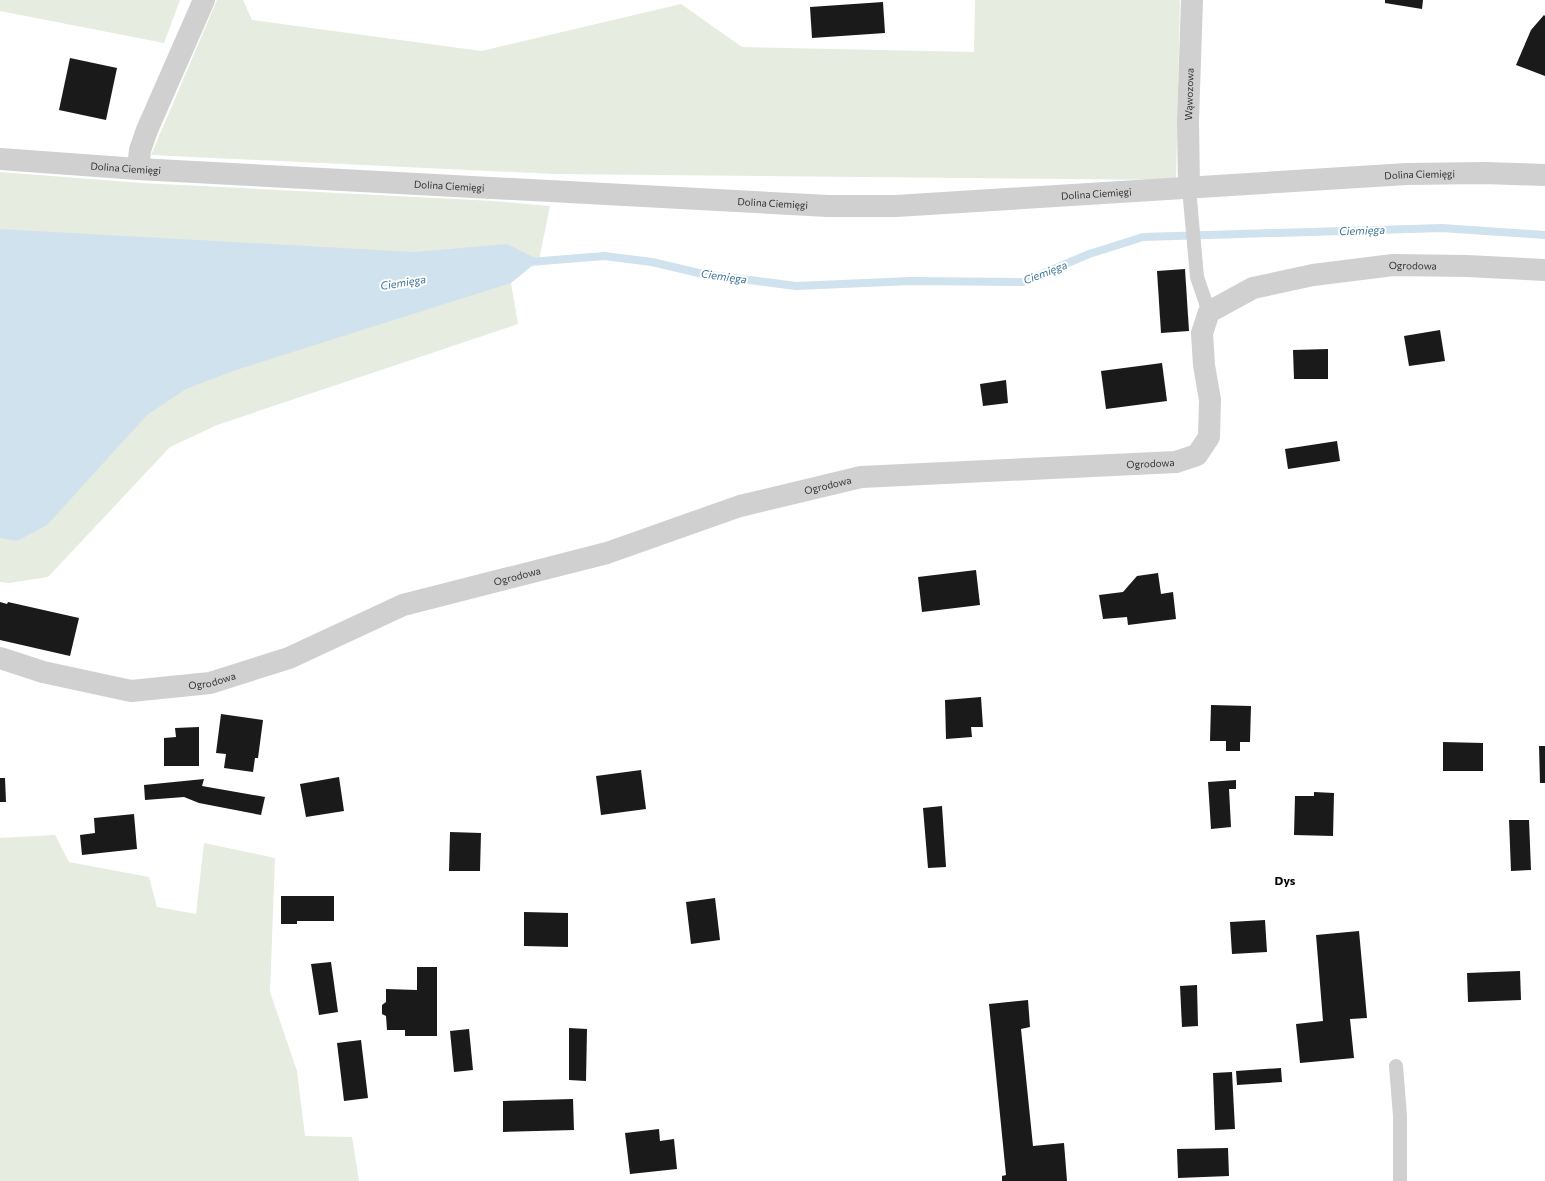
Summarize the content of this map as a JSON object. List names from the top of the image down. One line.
{"streets":{"street":["Wąwozowa","Dolina Ciemięgi","Ogrodowa"]},"crossings":[["Wąwozowa","Dolina Ciemięgi"]],"districts":["Dys"],"water":["Ciemięga"]}
